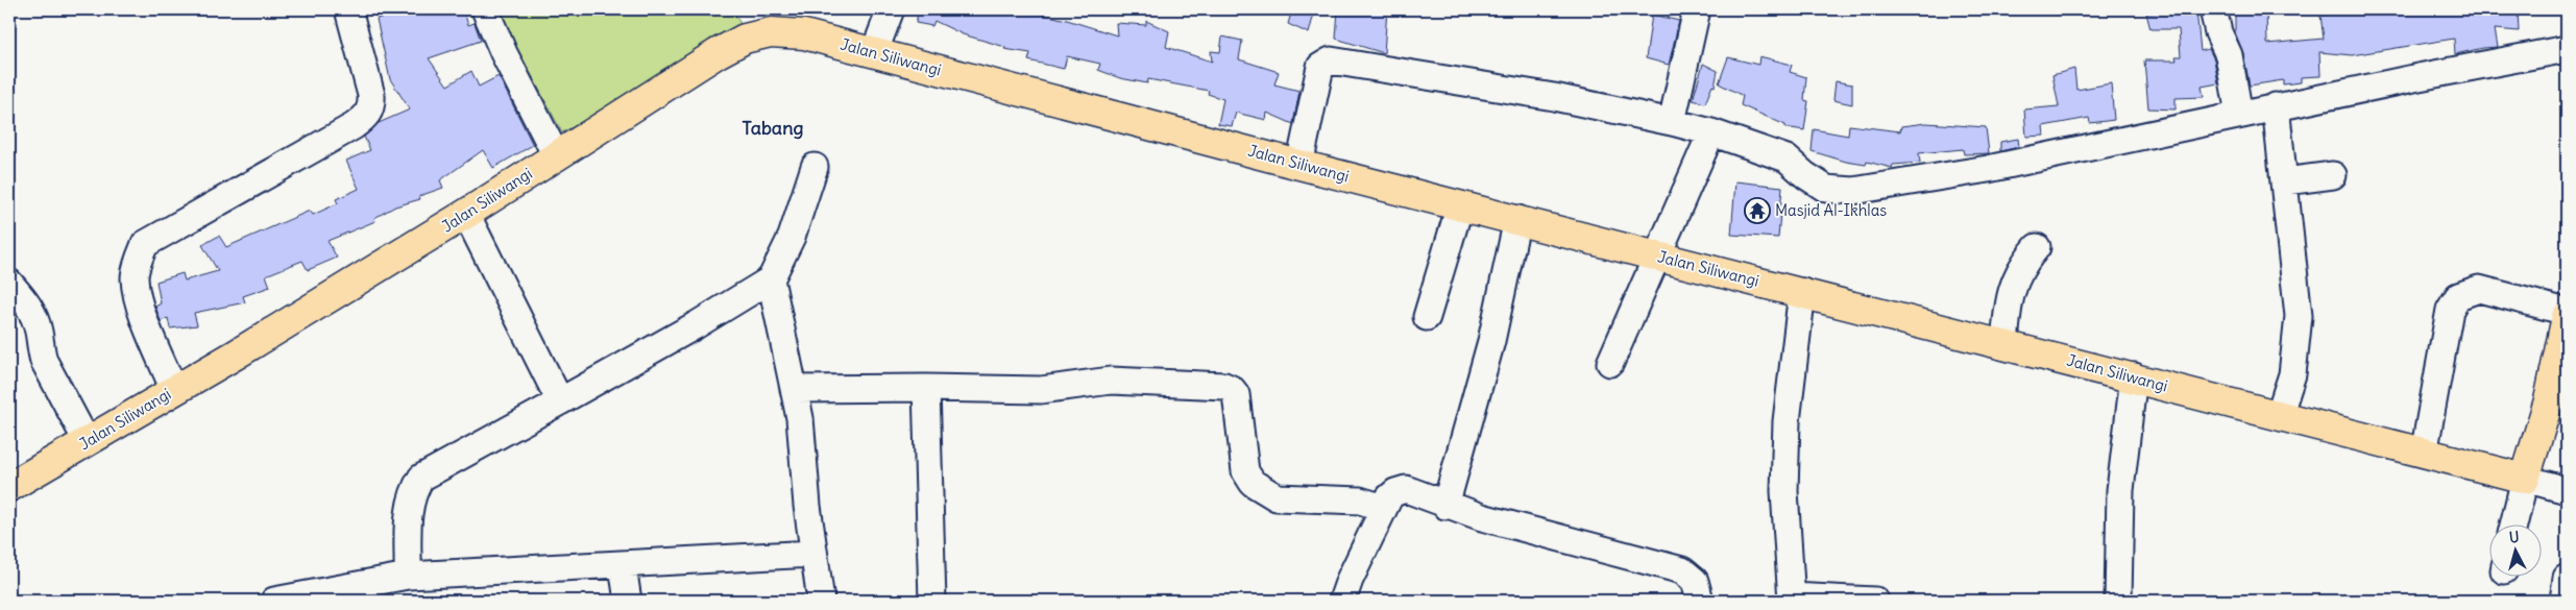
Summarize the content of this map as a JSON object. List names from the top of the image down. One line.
{"streets":{"main road":["Jalan Siliwangi"]},"districts":["Tabang"],"places":{"temple":["Masjid Al-Ikhlas"]},"north":"top"}
